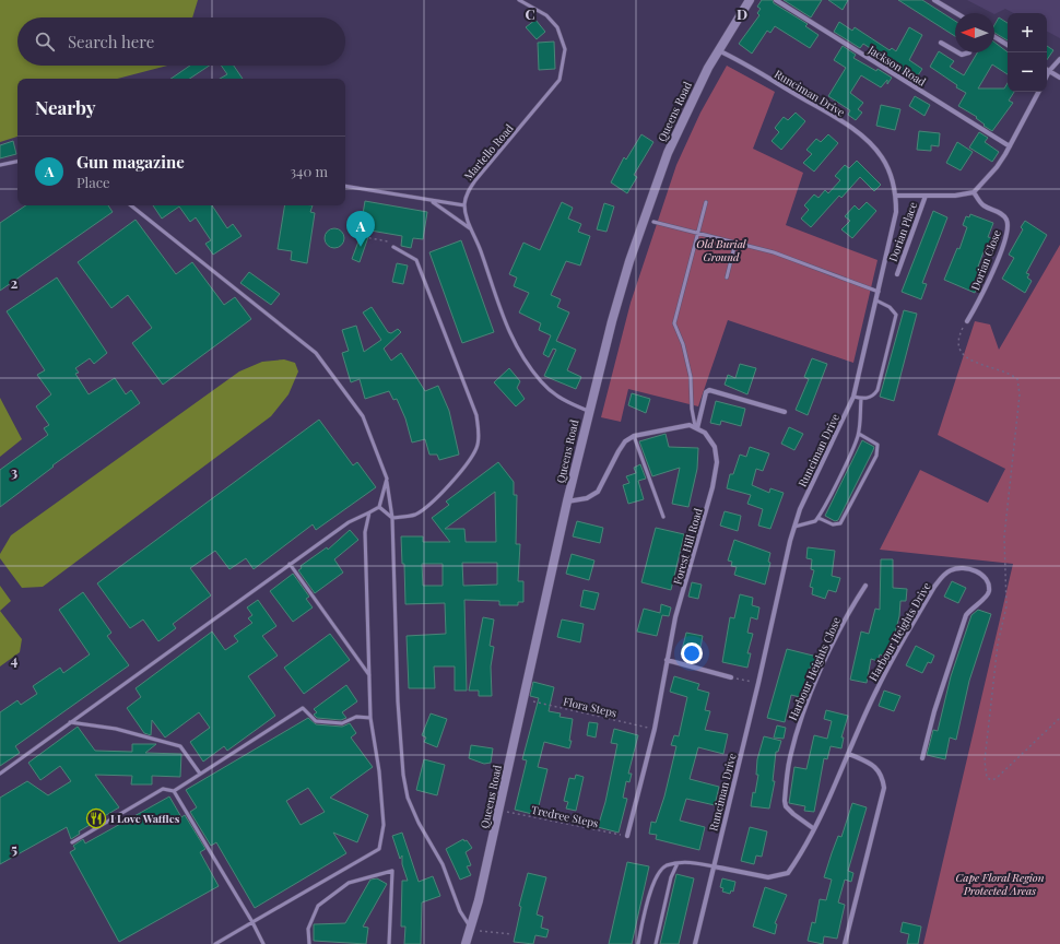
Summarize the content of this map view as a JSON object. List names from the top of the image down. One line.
{"streets":{"main road":["Queens Road"],"street":["Jackson Road","Runciman Drive","Dorian Place","Dorian Close","Forest Hill Road","Harbour Heights Drive","Harbour Heights Close"],"lane":["Martello Road"],"path":["Flora Steps","Tredree Steps"]},"crossings":[["Runciman Drive","Queens Road"],["Runciman Drive","Harbour Heights Drive"],["Queens Road","Flora Steps"],["Queens Road","Tredree Steps"],["Forest Hill Road","Flora Steps"],["Forest Hill Road","Tredree Steps"],["Harbour Heights Drive","Harbour Heights Close"]],"parks":["Old Burial Ground","Cape Floral Region Protected Areas"],"places":{"restaurant":["I Love Waffles"]},"north":"left","page":{"map_buttons":["+","−"],"search":"Search here","heading":"Nearby","list":[{"mark":"A","name":"Gun magazine","note":"Place","value":"340 m"}],"pins":"A"},"grid":{"columns":["C","D"],"rows":["2","3","4","5"]}}
